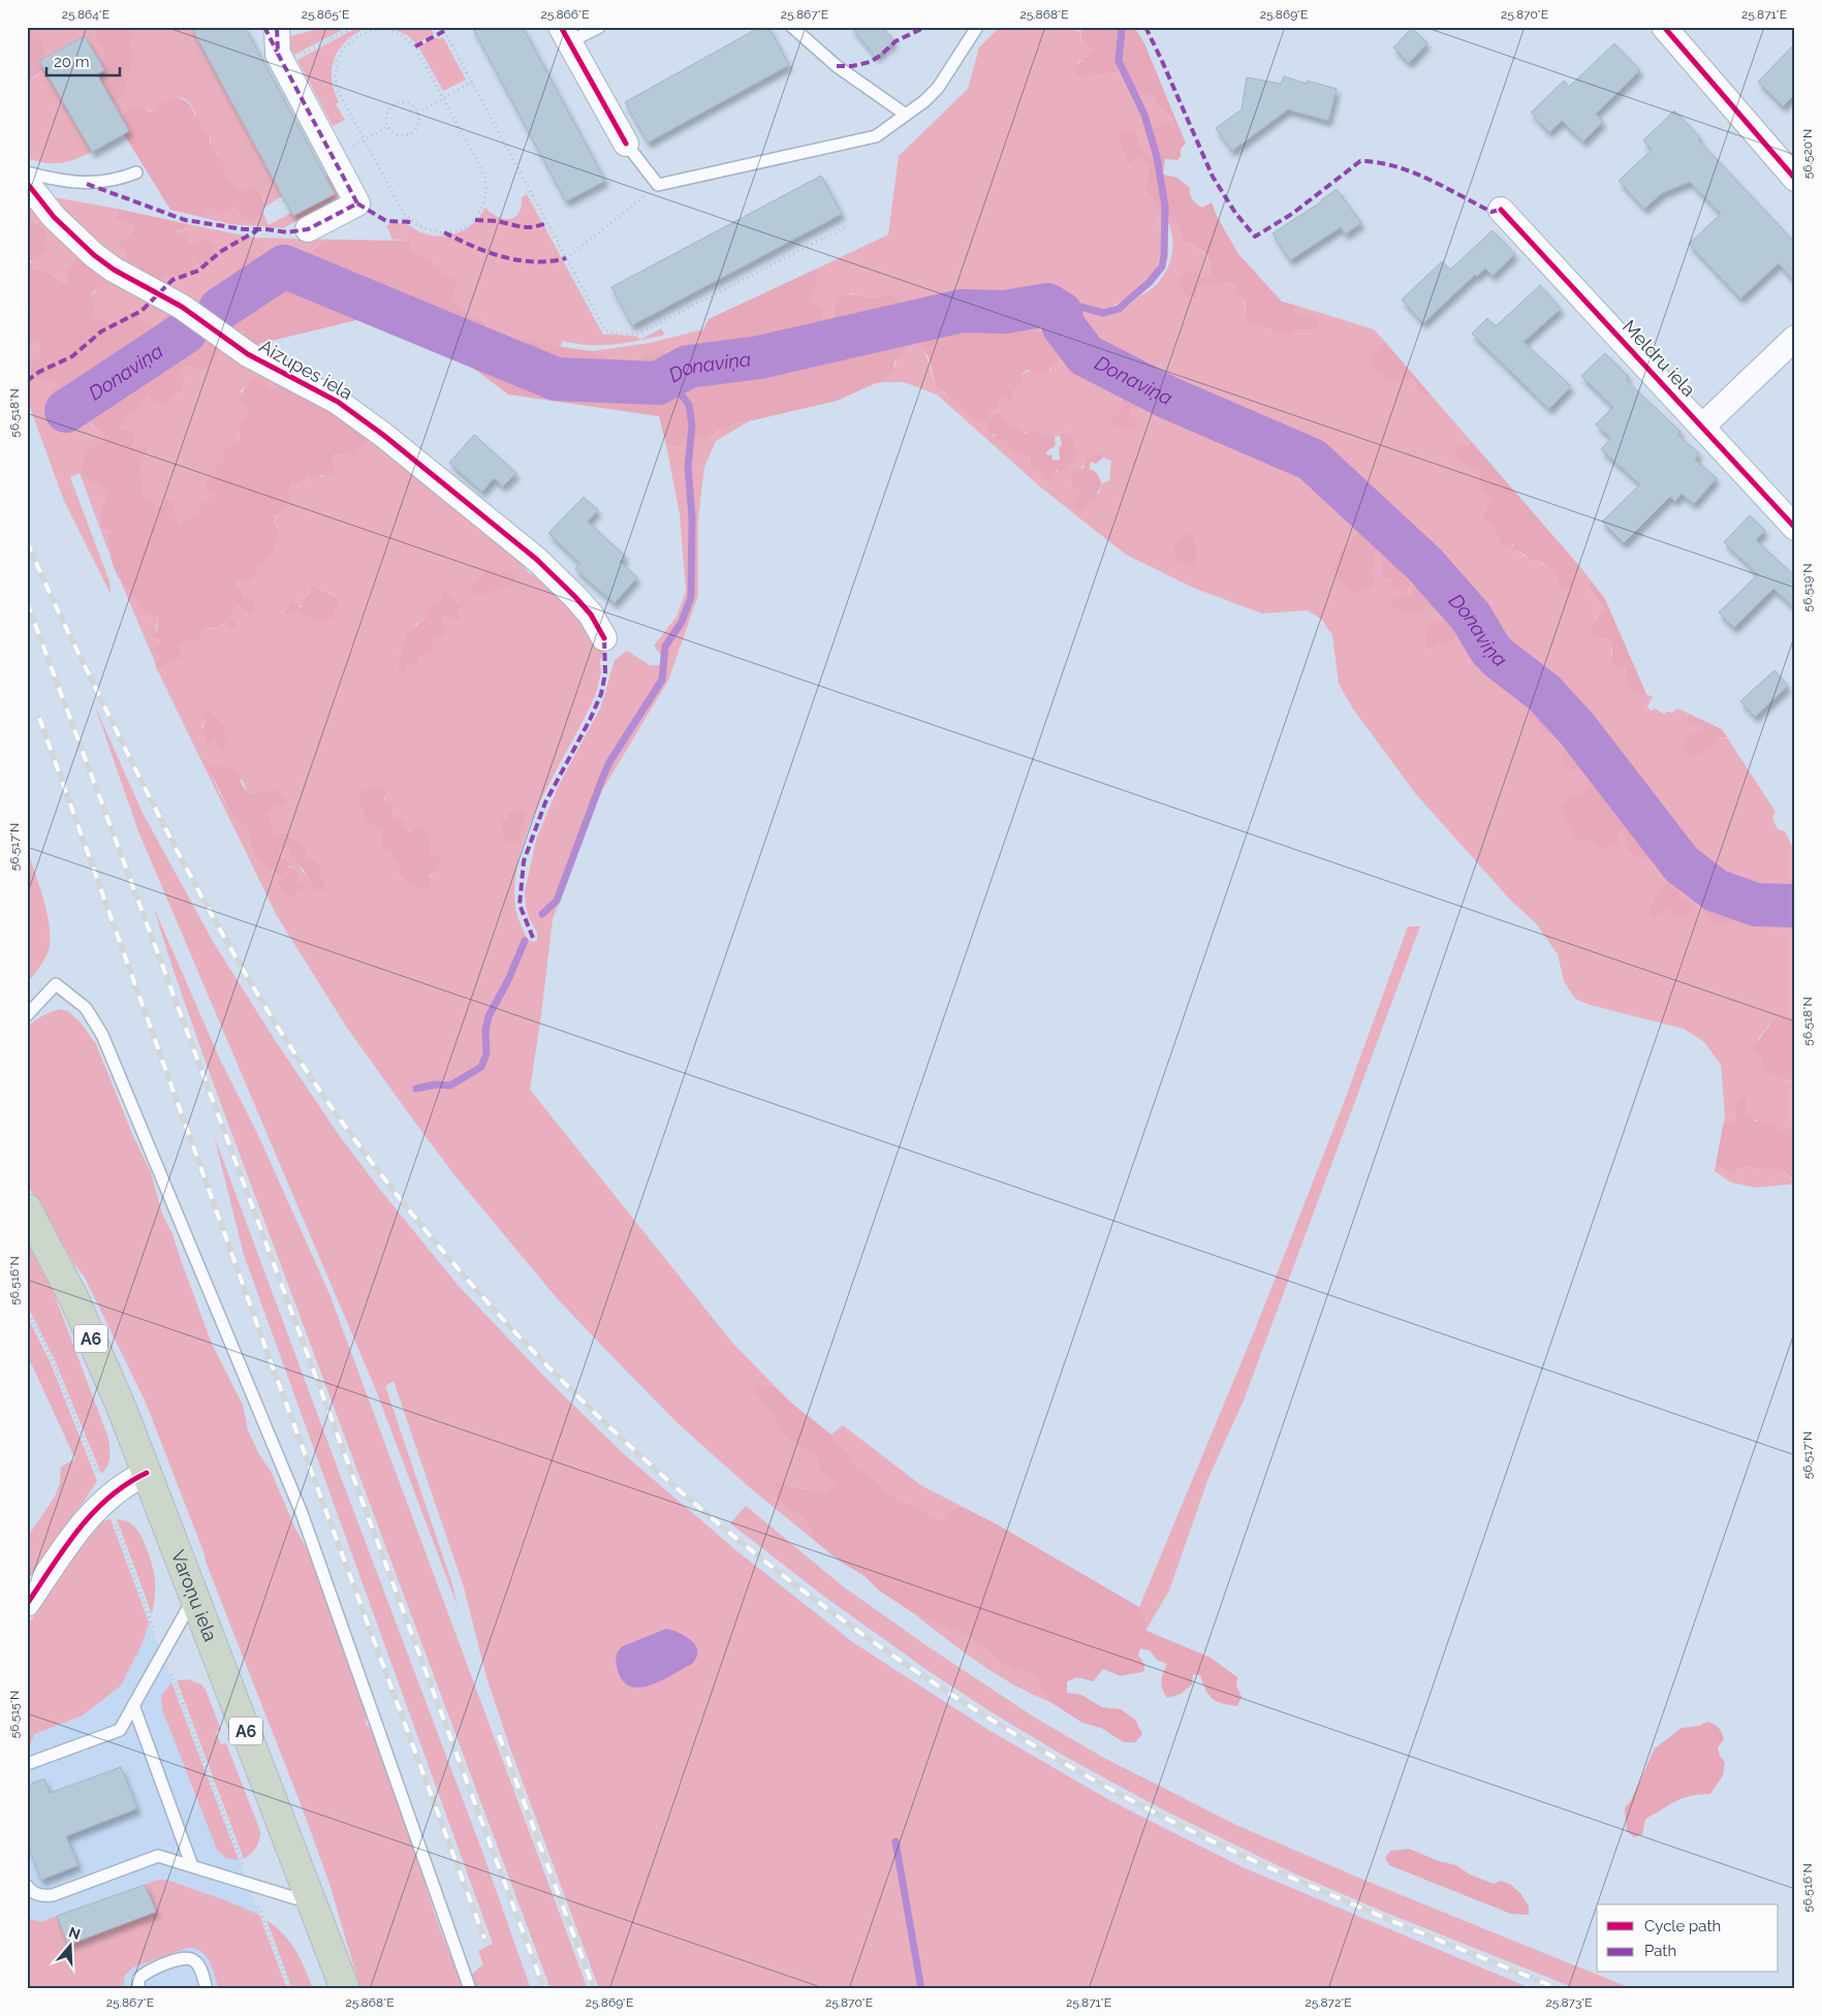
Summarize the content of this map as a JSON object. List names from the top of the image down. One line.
{"streets":{"highway":["A6","Varoņu iela"],"street":["Meldru iela","Aizupes iela"]},"water":["Donaviņa"],"legend":["Cycle path","Path"],"scale_bar":"20 m","north":"top","coordinates":["25.864°E","25.865°E","25.866°E","25.867°E","25.868°E","25.869°E","25.870°E","25.871°E","56.520°N","56.518°N","56.519°N","56.517°N","56.516°N","56.515°N","25.872°E","25.873°E"]}
